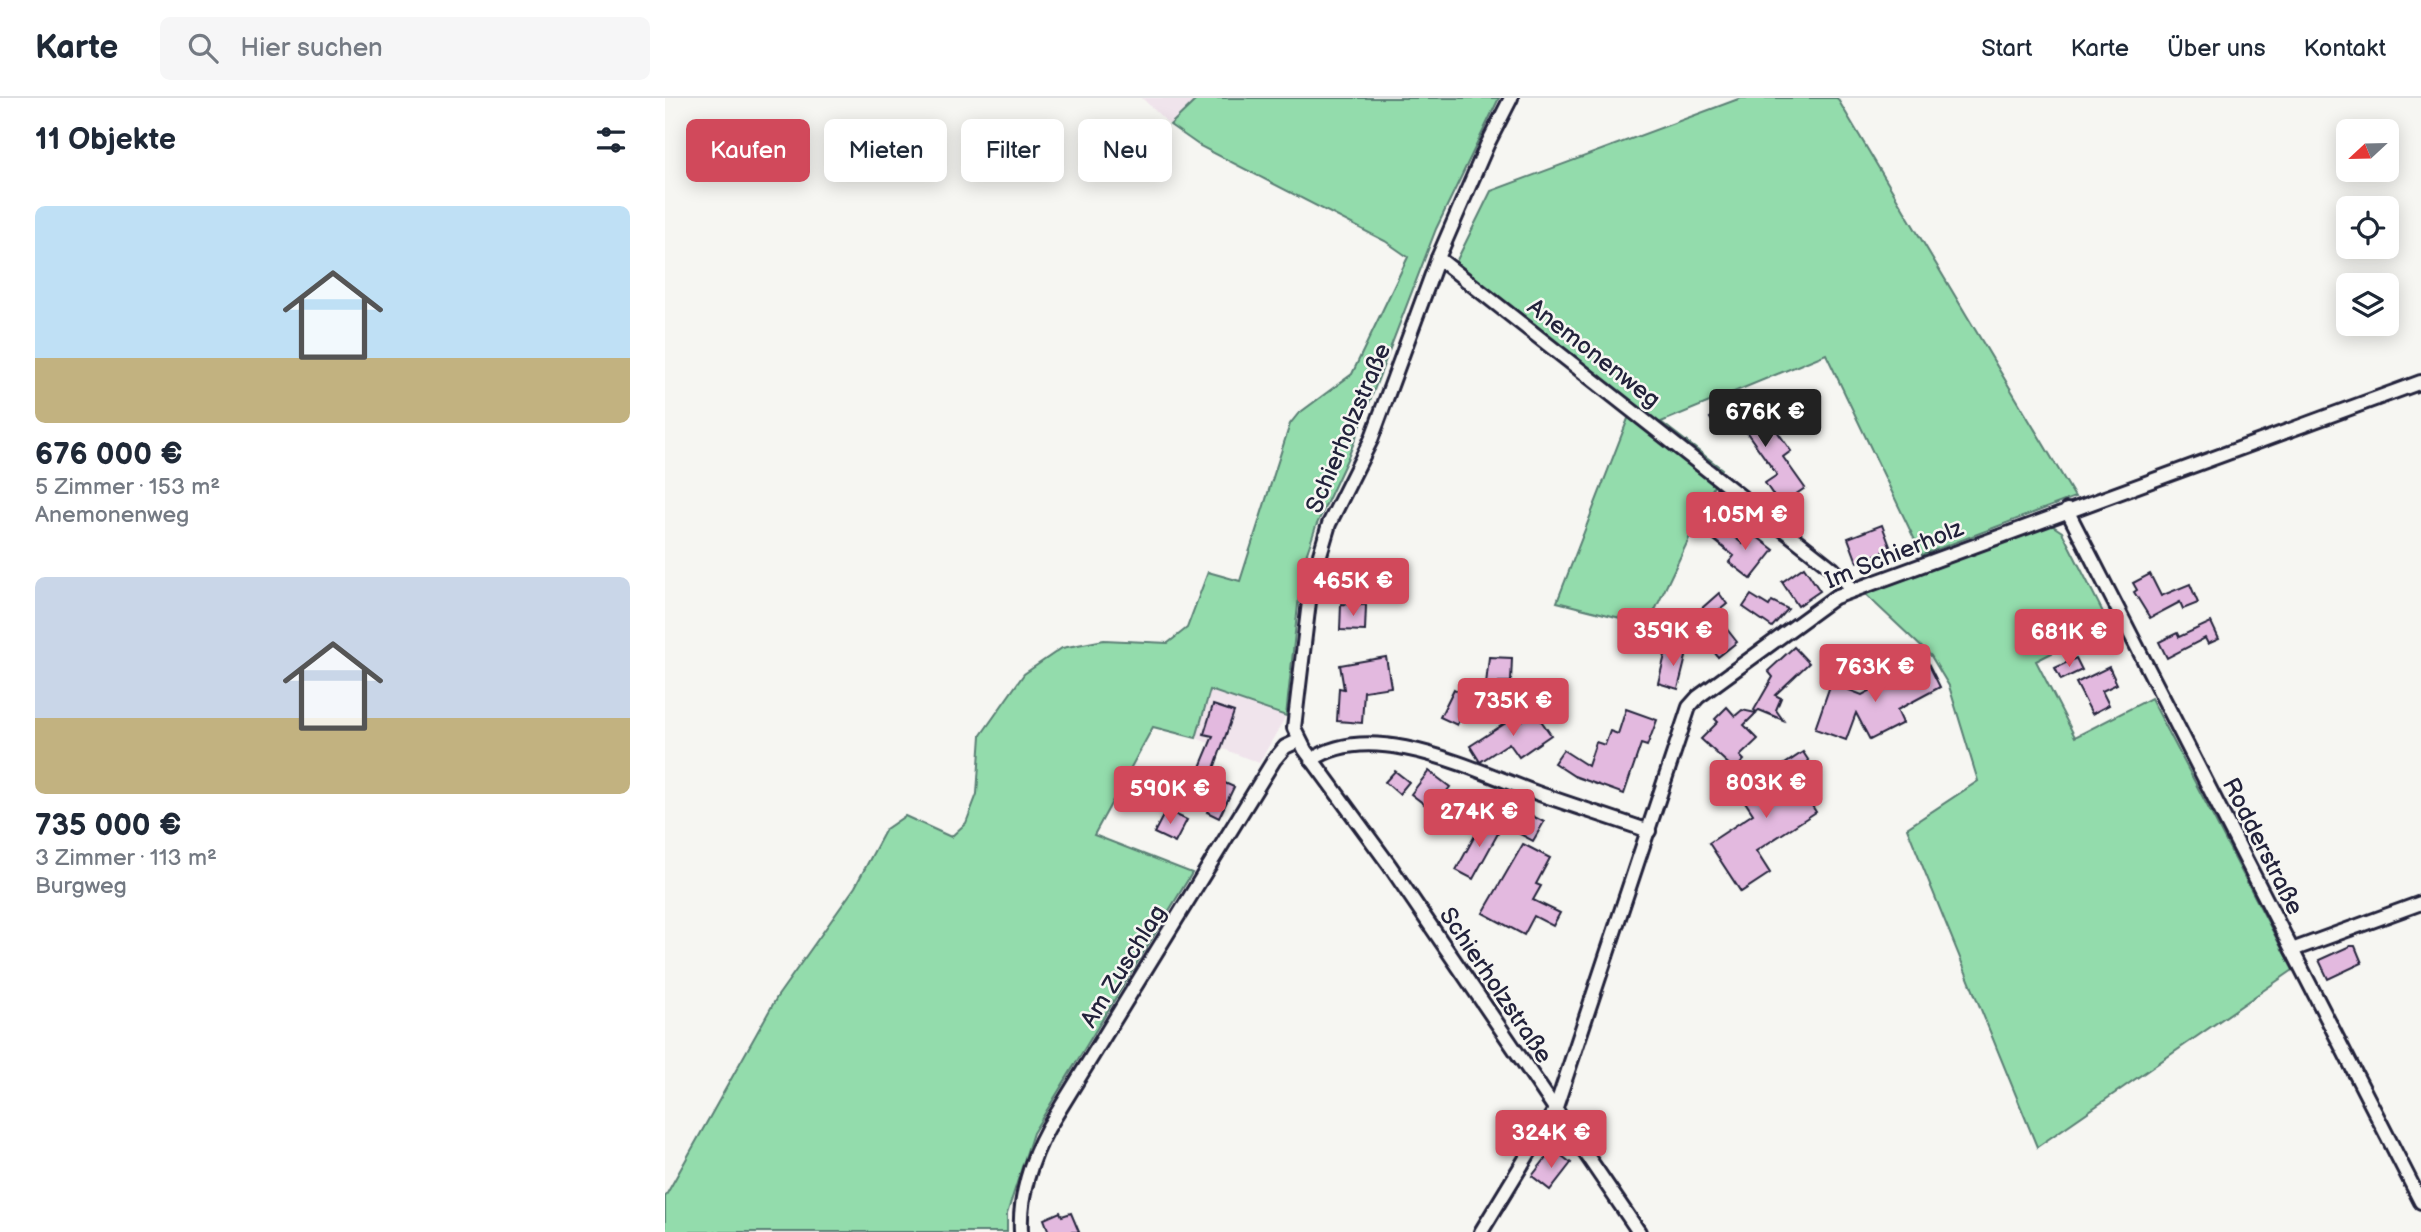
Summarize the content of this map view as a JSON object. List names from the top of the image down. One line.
{"streets":{"street":["Anemonenweg","Schierholzstraße","Im Schierholz","Rodderstraße","Am Zuschlag"]},"crossings":[["Anemonenweg","Schierholzstraße"],["Anemonenweg","Im Schierholz"],["Schierholzstraße","Im Schierholz"],["Schierholzstraße","Am Zuschlag"],["Im Schierholz","Rodderstraße"]],"north":"left","page":{"header":"Karte","search":"Hier suchen","nav":["Start","Karte","Über uns","Kontakt"],"heading":"11 Objekte","chip":["Kaufen","Mieten","Filter","Neu"],"list":[{"name":"676 000 €","note":"5 Zimmer · 153 m² · Anemonenweg"},{"name":"735 000 €","note":"3 Zimmer · 113 m² · Burgweg"}],"price":["676K €","1.05M €","465K €","359K €","681K €","763K €","735K €","803K €","590K €","274K €","324K €"]}}
